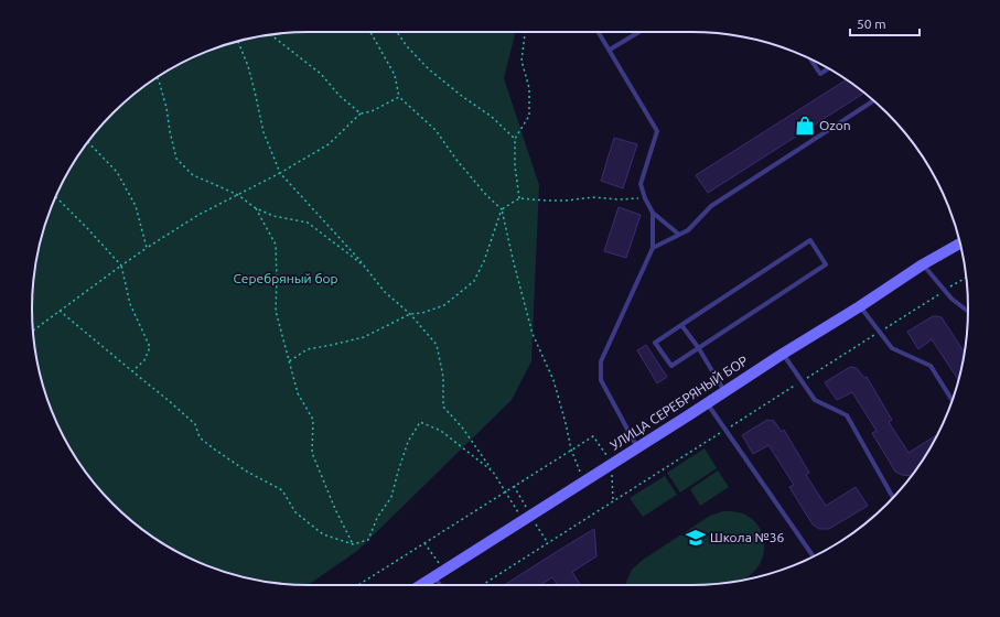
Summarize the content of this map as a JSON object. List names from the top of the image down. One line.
{"streets":{"street":["УЛИЦА СЕРЕБРЯНЫЙ БОР"]},"parks":["Серебряный бор"],"places":{"shop":["Ozon"],"school or university":["Школа №36"]},"scale_bar":"50 m"}
